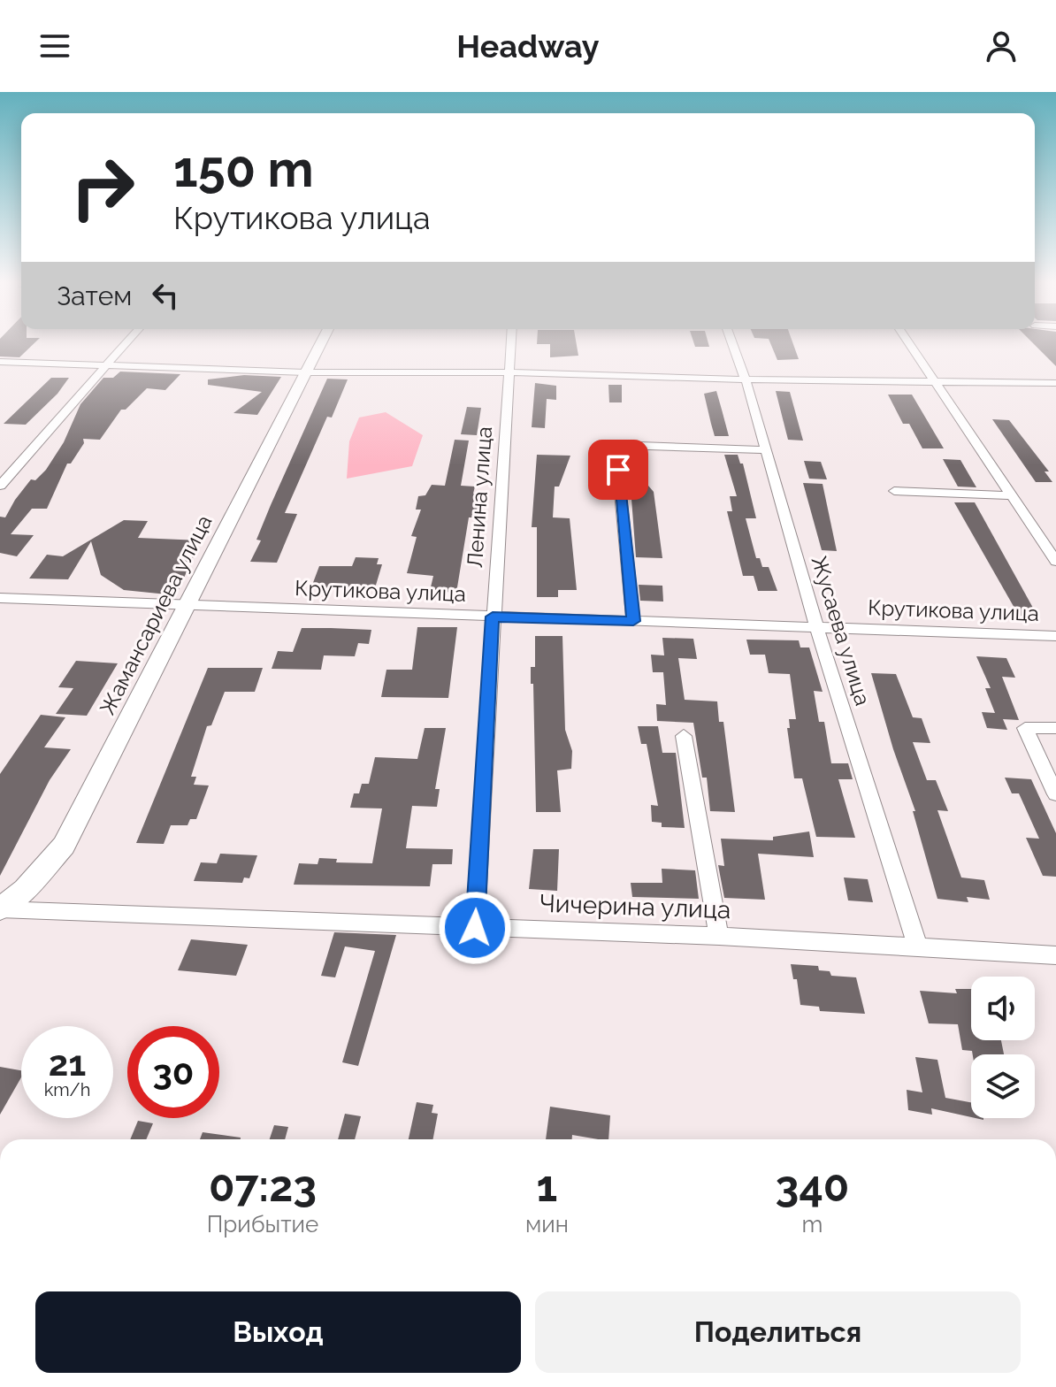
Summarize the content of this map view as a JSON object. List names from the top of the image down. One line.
{"streets":{"street":["Ленина улица","Крутикова улица","Жамансариева улица","Жусаева улица","Чичерина улица"]},"crossings":[["Ленина улица","Крутикова улица"],["Ленина улица","Чичерина улица"],["Крутикова улица","Жамансариева улица"],["Крутикова улица","Жусаева улица"],["Жамансариева улица","Чичерина улица"],["Жусаева улица","Чичерина улица"]],"page":{"header":"Headway","turn":["150 m","Крутикова улица"],"then":"Затем","speed":"21 km/h","limit":"30","eta":["07:23","Прибытие","1","мин","340","m"],"buttons":["Выход","Поделиться"]}}
